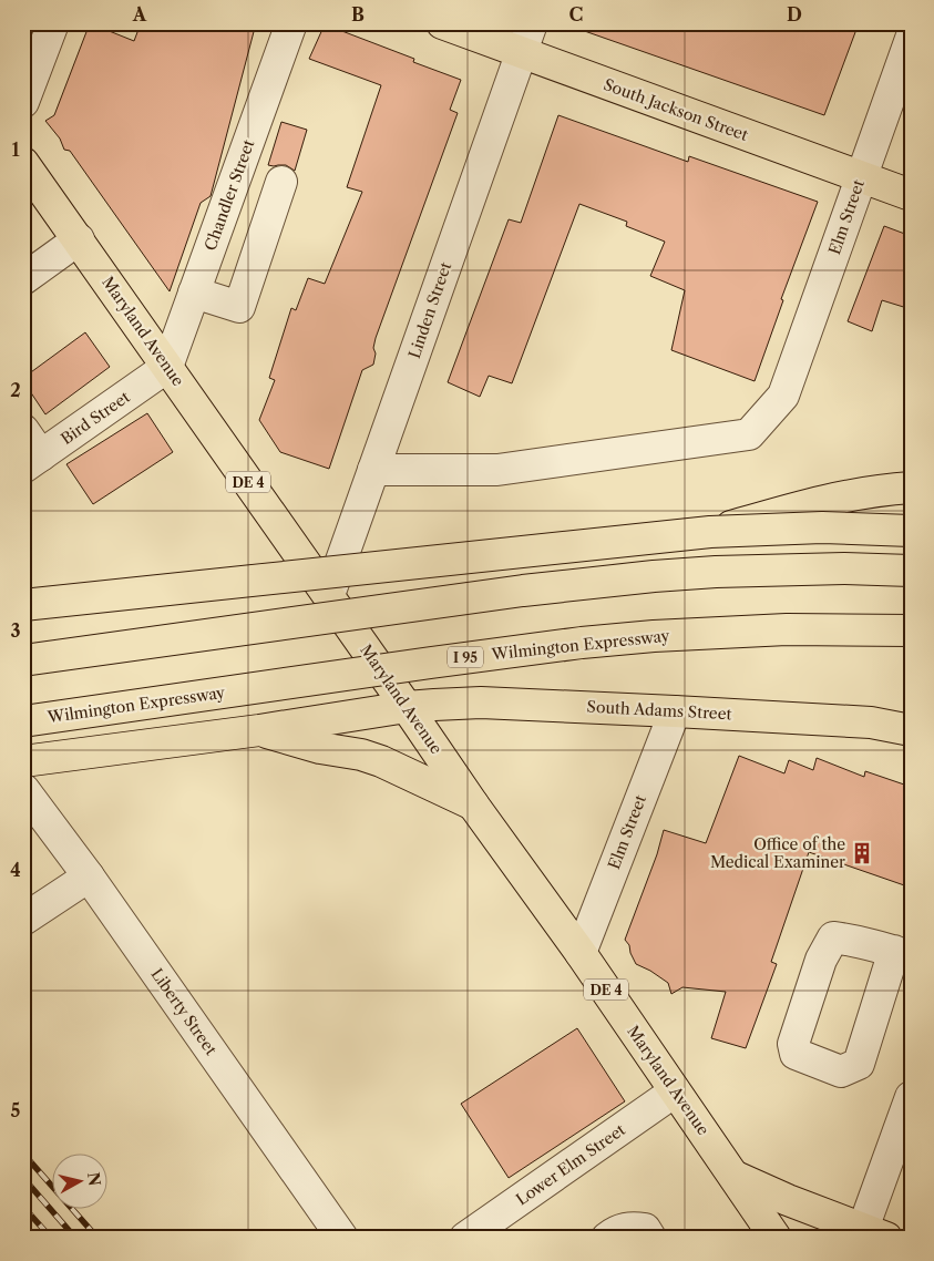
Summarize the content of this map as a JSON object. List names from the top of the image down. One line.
{"streets":{"main road":["South Jackson Street","Maryland Avenue","DE 4","Wilmington Expressway","I 95","South Adams Street"],"street":["Chandler Street","Elm Street","Linden Street","Bird Street","Liberty Street","Lower Elm Street"]},"crossings":[["South Jackson Street","Elm Street"],["South Jackson Street","Linden Street"],["Chandler Street","Maryland Avenue"],["Chandler Street","Bird Street"],["Elm Street","Linden Street"],["Elm Street","Maryland Avenue"],["Elm Street","South Adams Street"],["Linden Street","Maryland Avenue"],["Maryland Avenue","Bird Street"],["Maryland Avenue","South Adams Street"],["Maryland Avenue","Lower Elm Street"]],"places":{"building":["Office of the Medical Examiner"]},"north":"right","grid":{"columns":["A","B","C","D"],"rows":["1","2","3","4","5"]}}
